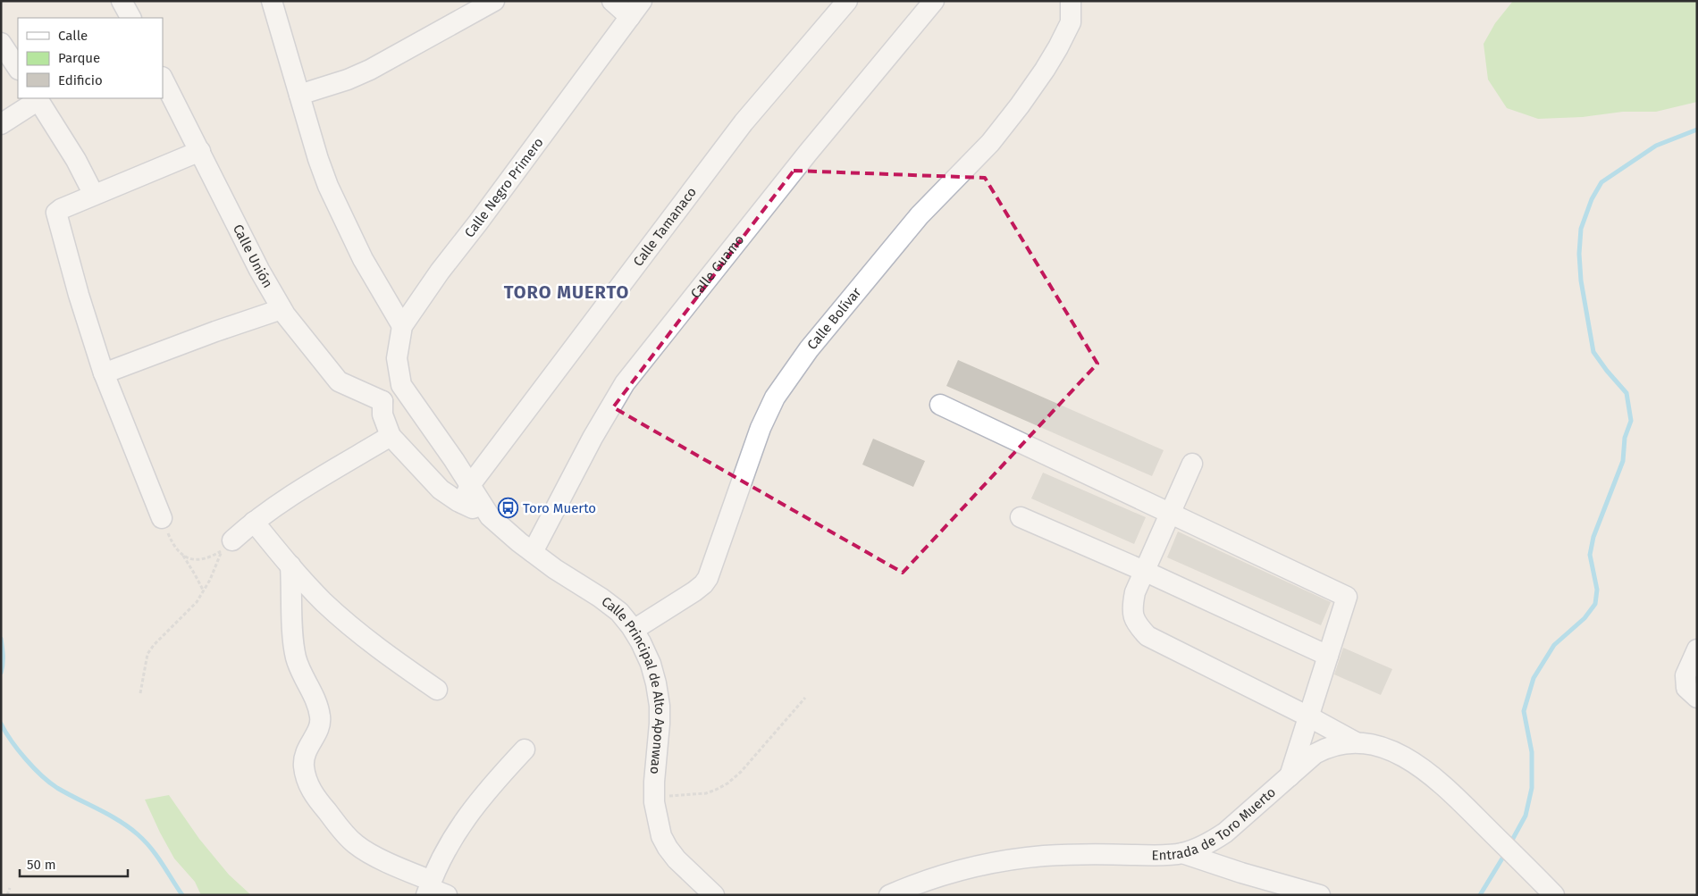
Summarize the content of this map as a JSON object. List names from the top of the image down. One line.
{"streets":{"street":["Calle Negro Primero","Calle Tamanaco","Calle Unión","Calle Guamo","Calle Bolívar","Calle Principal de Alto Aponwao","Entrada de Toro Muerto"]},"crossings":[["Calle Tamanaco","Calle Principal de Alto Aponwao"],["Calle Unión","Calle Principal de Alto Aponwao"],["Calle Guamo","Calle Principal de Alto Aponwao"],["Calle Bolívar","Calle Principal de Alto Aponwao"]],"districts":["TORO MUERTO"],"places":{"bus stop":["Toro Muerto"]},"legend":["Calle","Parque","Edificio"],"scale_bar":"50 m"}
